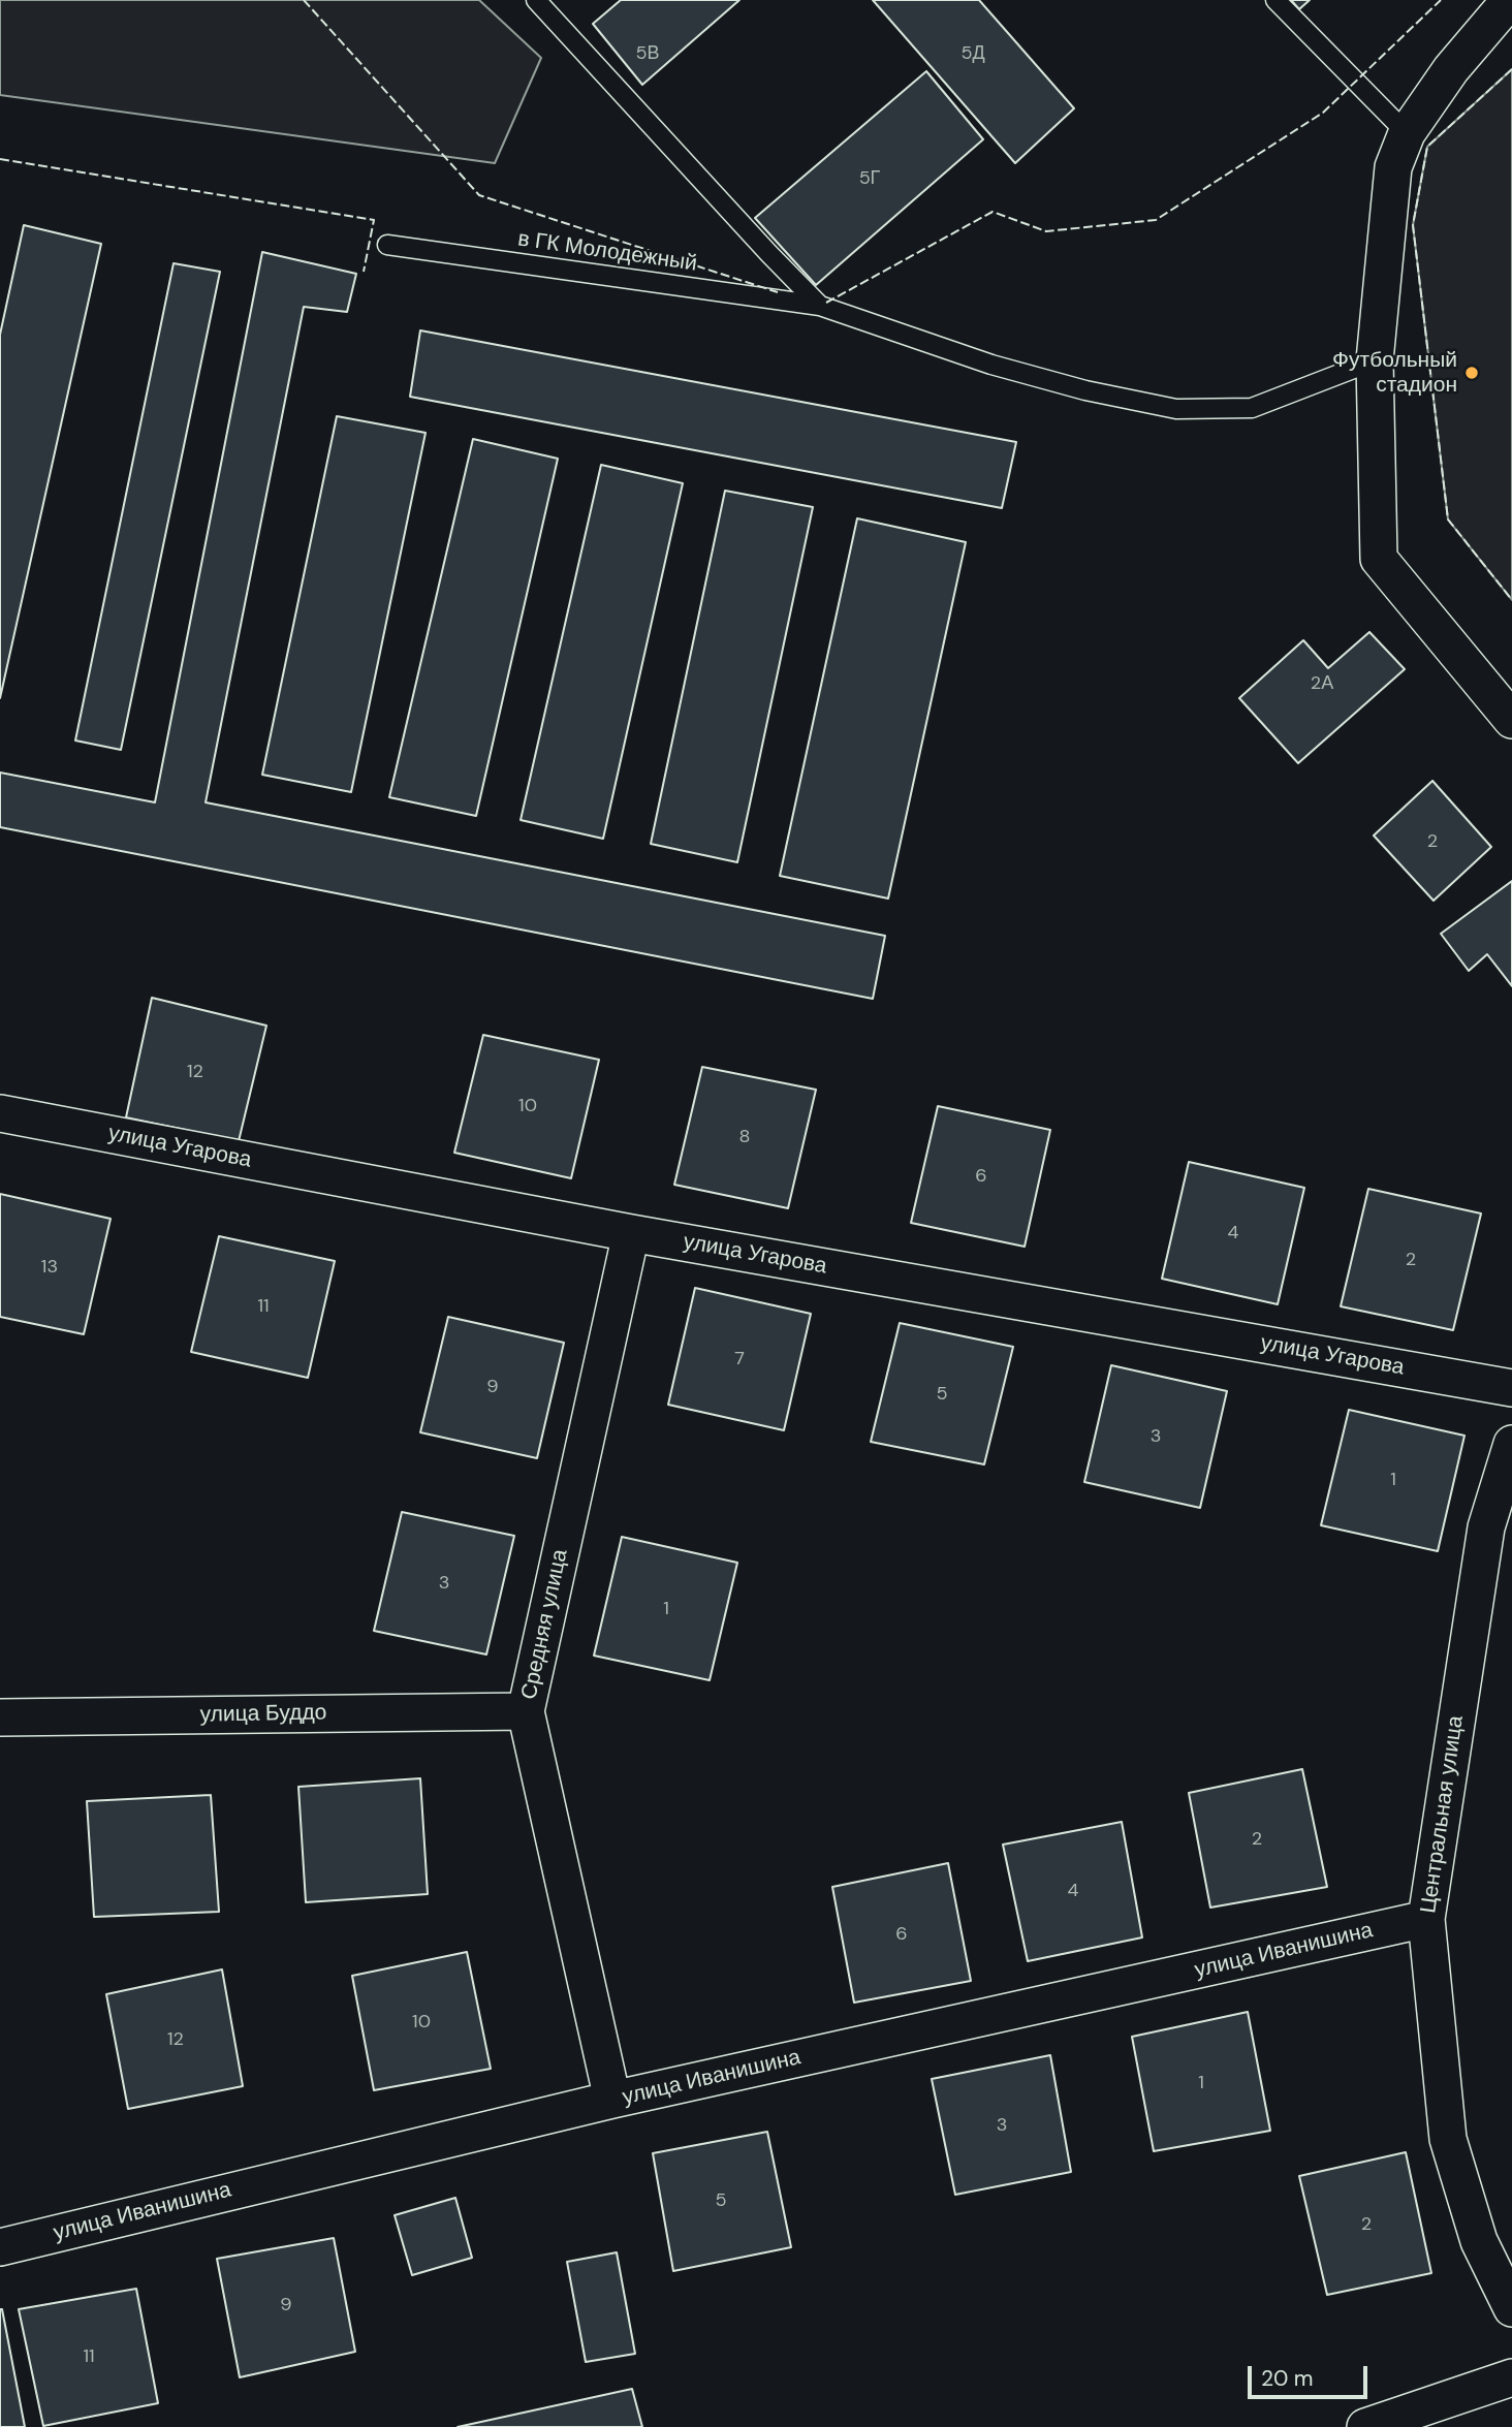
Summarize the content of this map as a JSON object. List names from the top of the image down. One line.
{"streets":{"street":["улица Угарова","Средняя улица","улица Буддо","Центральная улица","улица Иванишина"],"lane":["в ГК Молодежный"]},"crossings":[["улица Угарова","Средняя улица"],["Средняя улица","улица Буддо"],["Средняя улица","улица Иванишина"],["Центральная улица","улица Иванишина"]],"places":["Футбольный стадион"],"house_numbers":["5В","5Д","5Г","2А","2","12","10","8","6","4","2","13","11","7","9","5","3","1","3","1","2","4","6","10","12","1","3","5","2","9","11"],"scale_bar":"20 m"}
